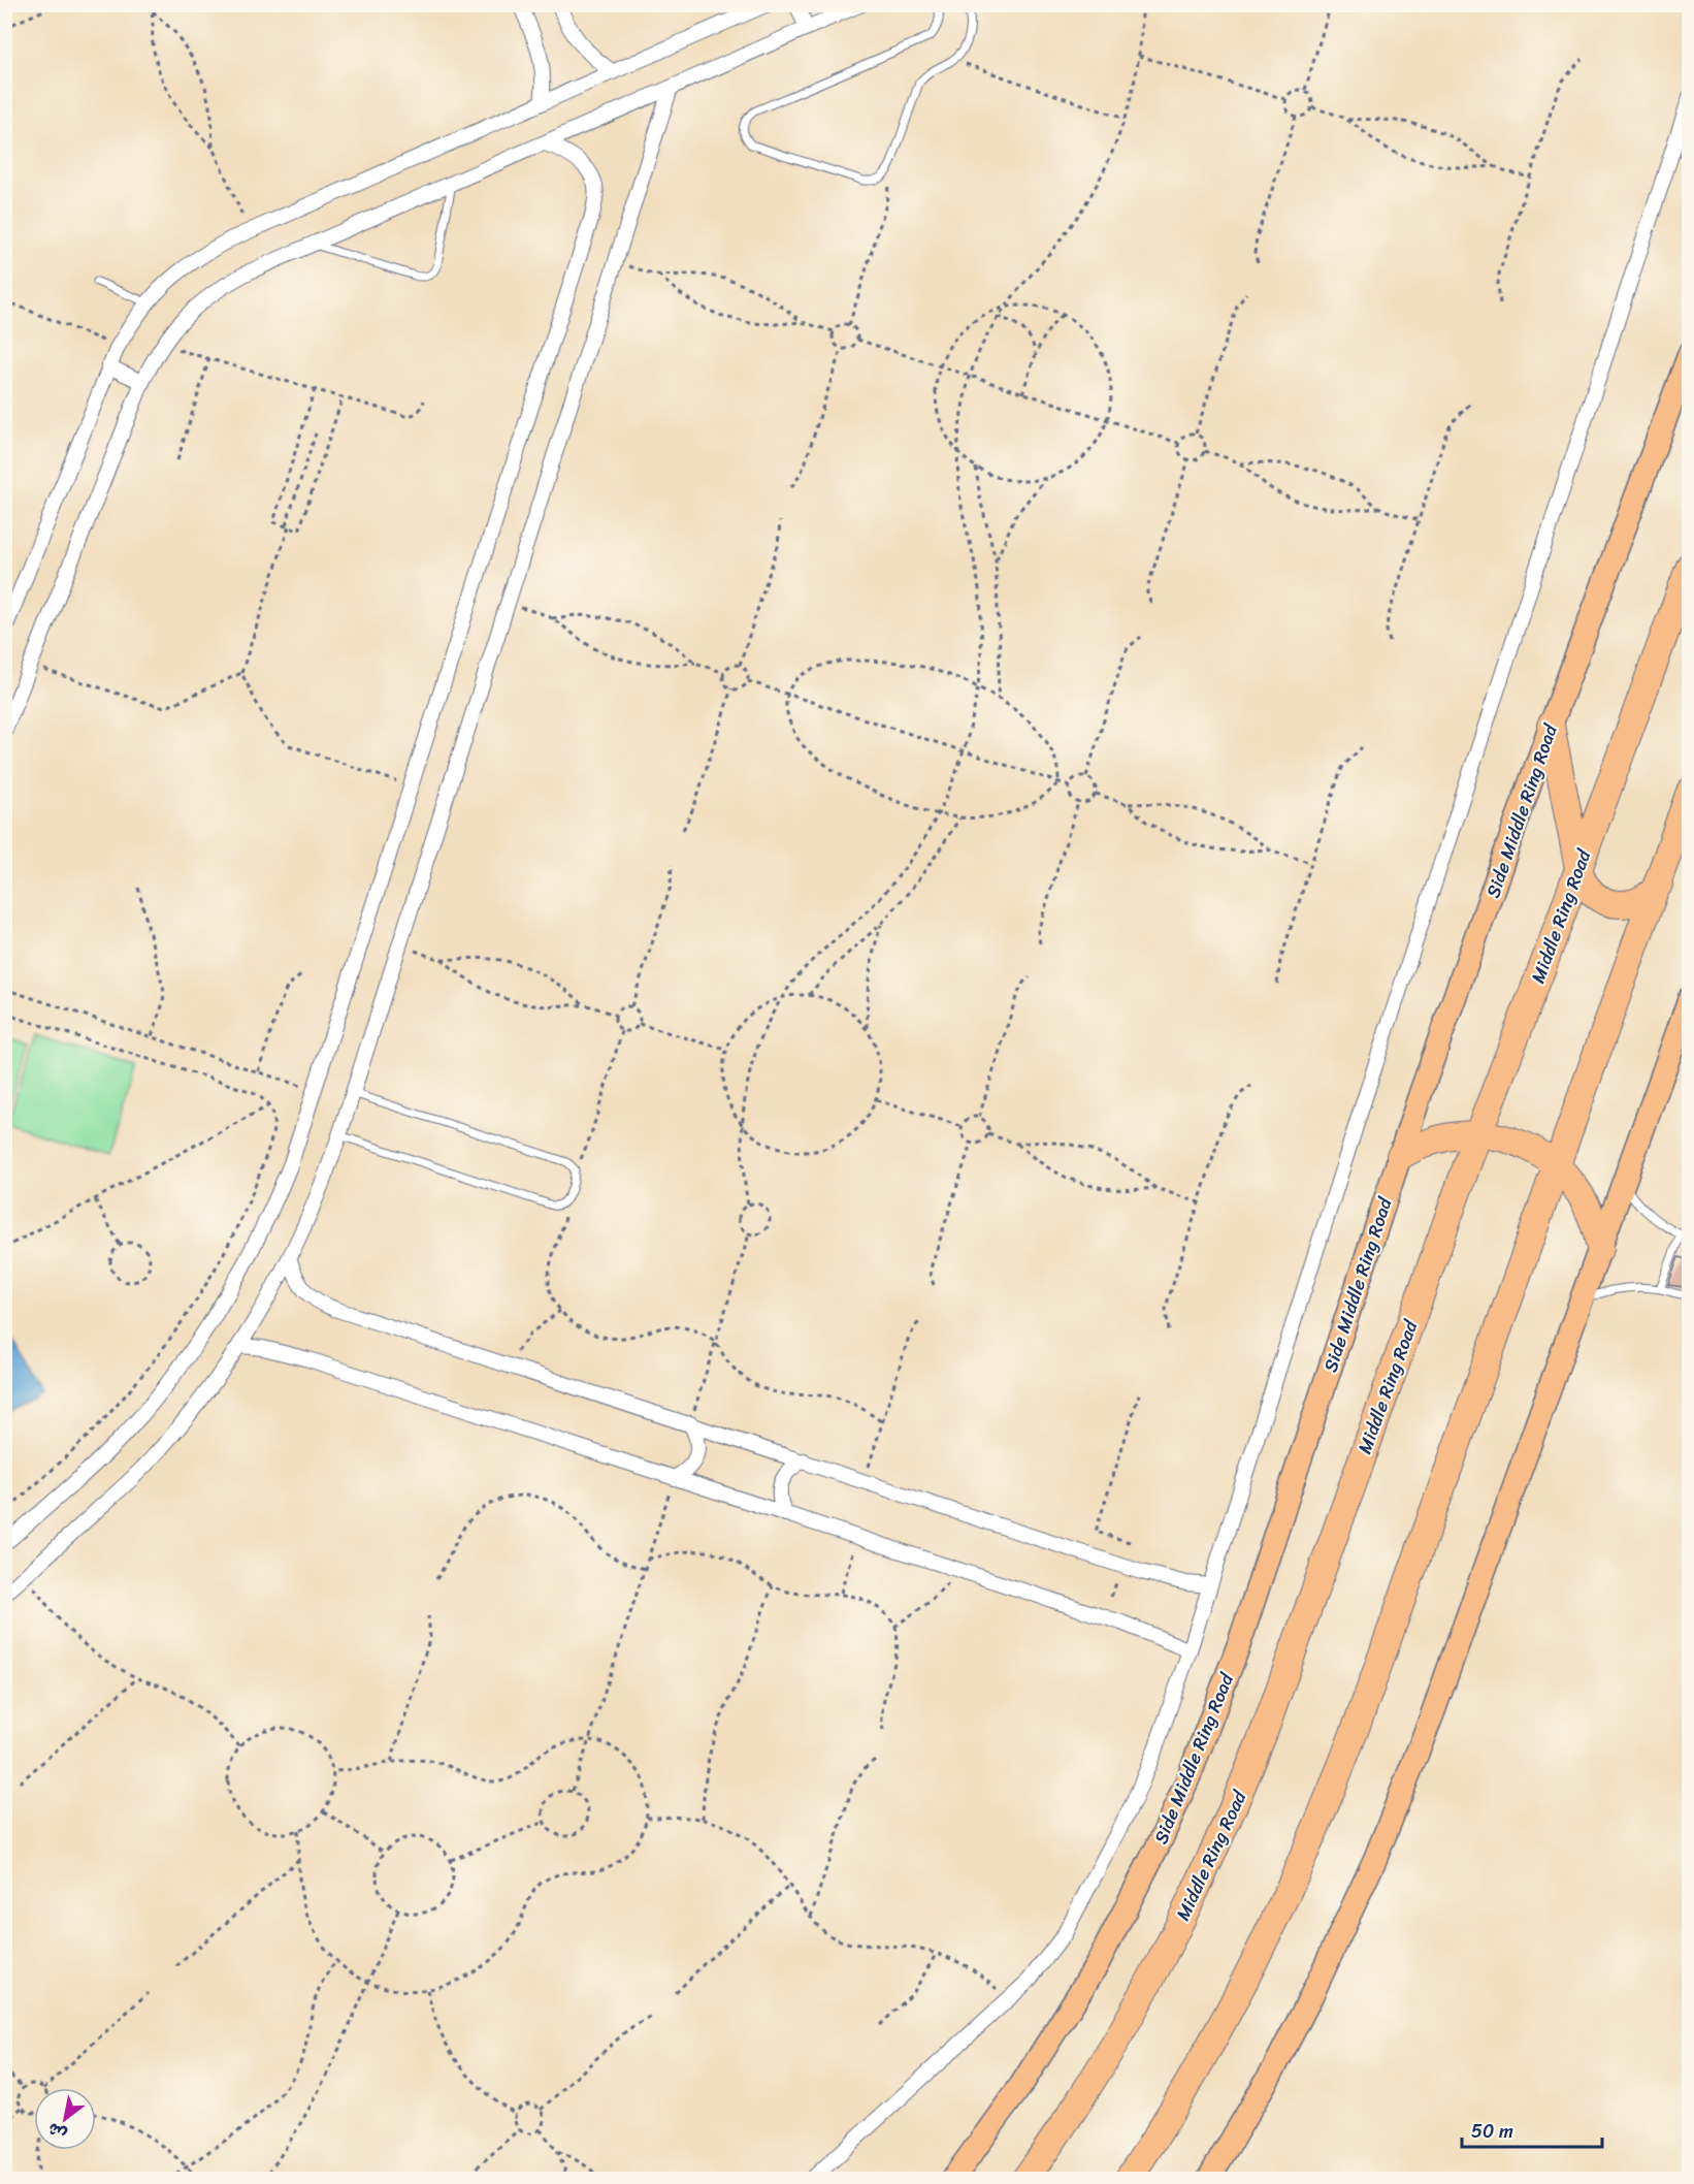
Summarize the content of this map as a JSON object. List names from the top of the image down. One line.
{"streets":{"highway":["Side Middle Ring Road","Middle Ring Road"]},"scale_bar":"50 m","north":"bottom left"}
